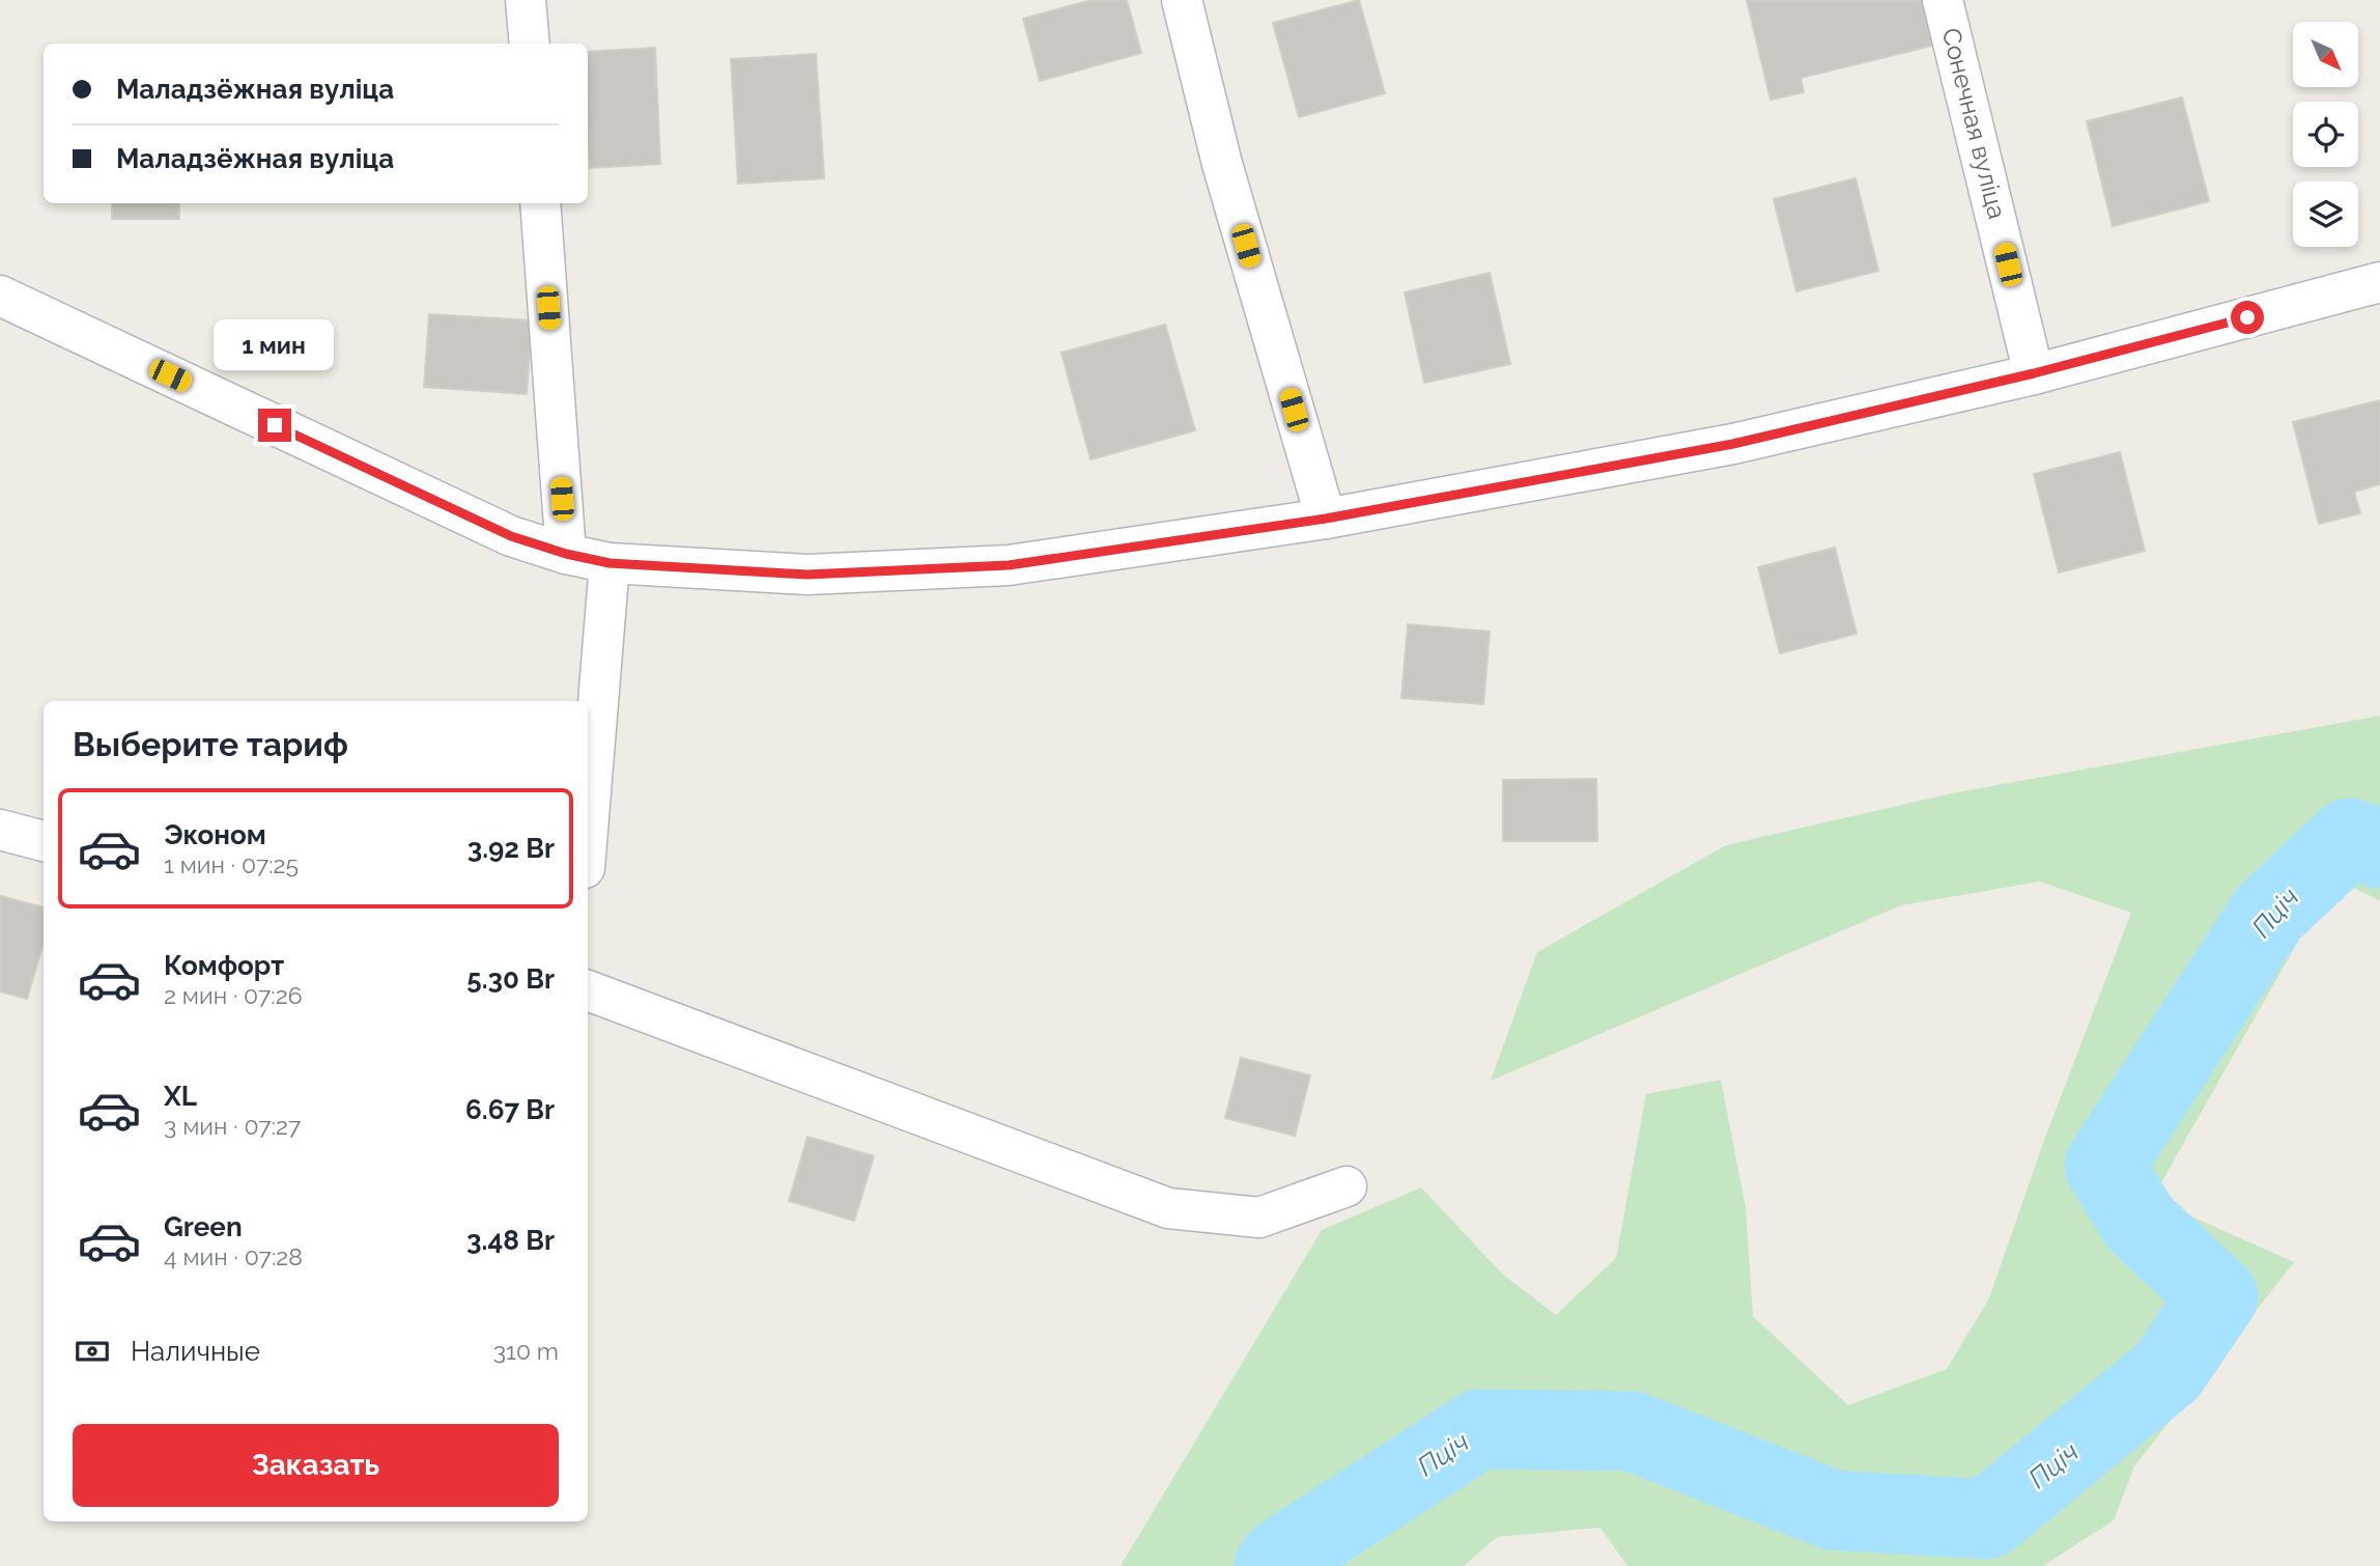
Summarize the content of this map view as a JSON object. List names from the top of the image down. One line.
{"streets":{"street":["Сонечная вуліца"]},"water":["Пціч"],"north":"bottom right","page":{"banner":["Маладзёжная вуліца","Маладзёжная вуліца"],"bubble":"1 мин","heading":"Выберите тариф","list":[{"name":"Эконом","note":"1 мин · 07:25","value":"3.92 Br"},{"name":"Комфорт","note":"2 мин · 07:26","value":"5.30 Br"},{"name":"XL","note":"3 мин · 07:27","value":"6.67 Br"},{"name":"Green","note":"4 мин · 07:28","value":"3.48 Br"}],"pay":["Наличные","310 m"],"buttons":"Заказать"}}
